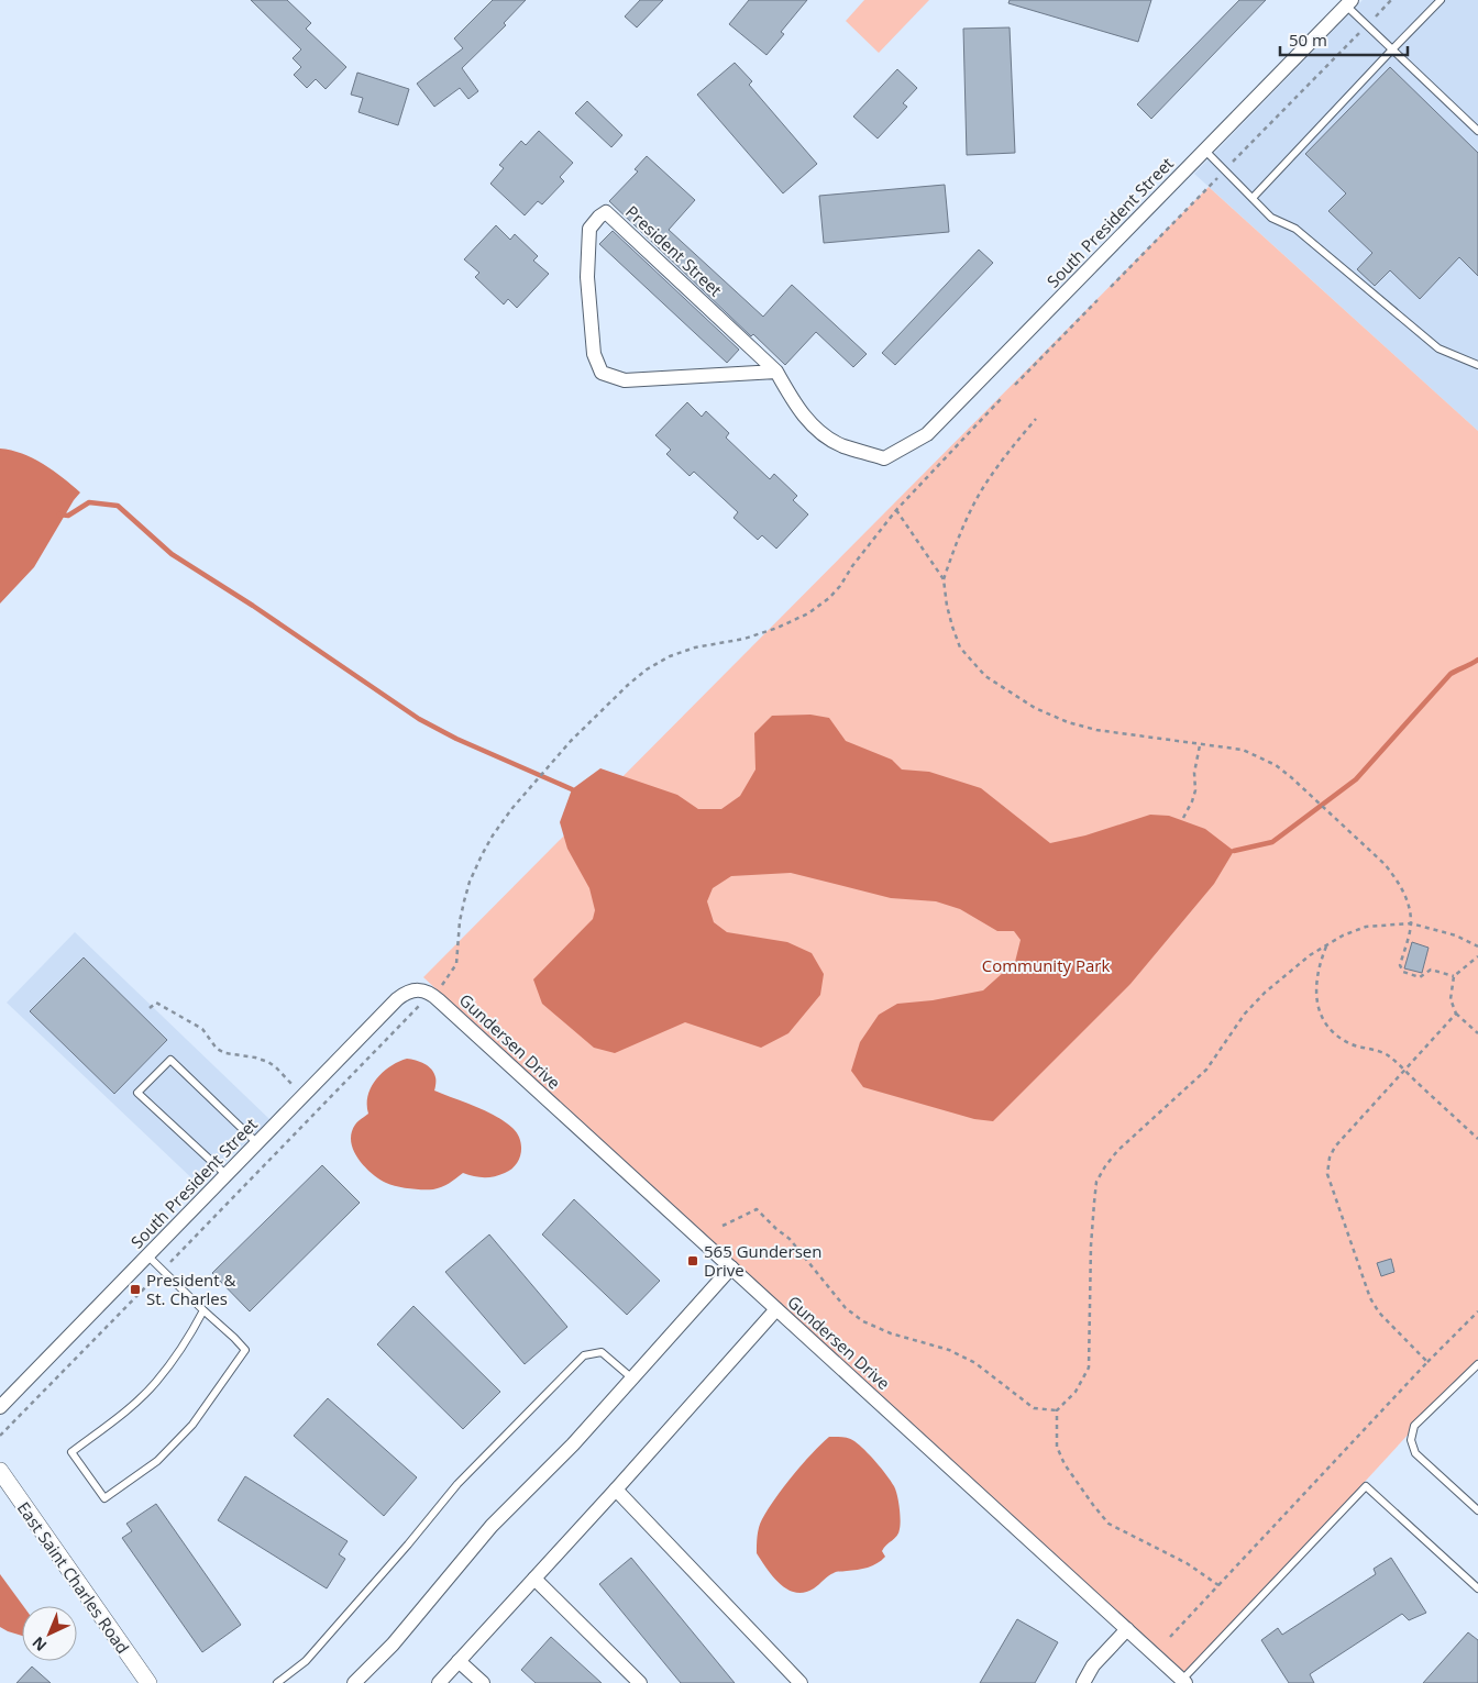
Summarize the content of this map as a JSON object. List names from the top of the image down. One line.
{"streets":{"street":["South President Street","President Street","Gundersen Drive","East Saint Charles Road"]},"crossings":[["South President Street","President Street"],["South President Street","Gundersen Drive"]],"parks":["Community Park"],"places":{"transit":["565 Gundersen Drive","President & St. Charles"]},"scale_bar":"50 m","north":"bottom left"}
